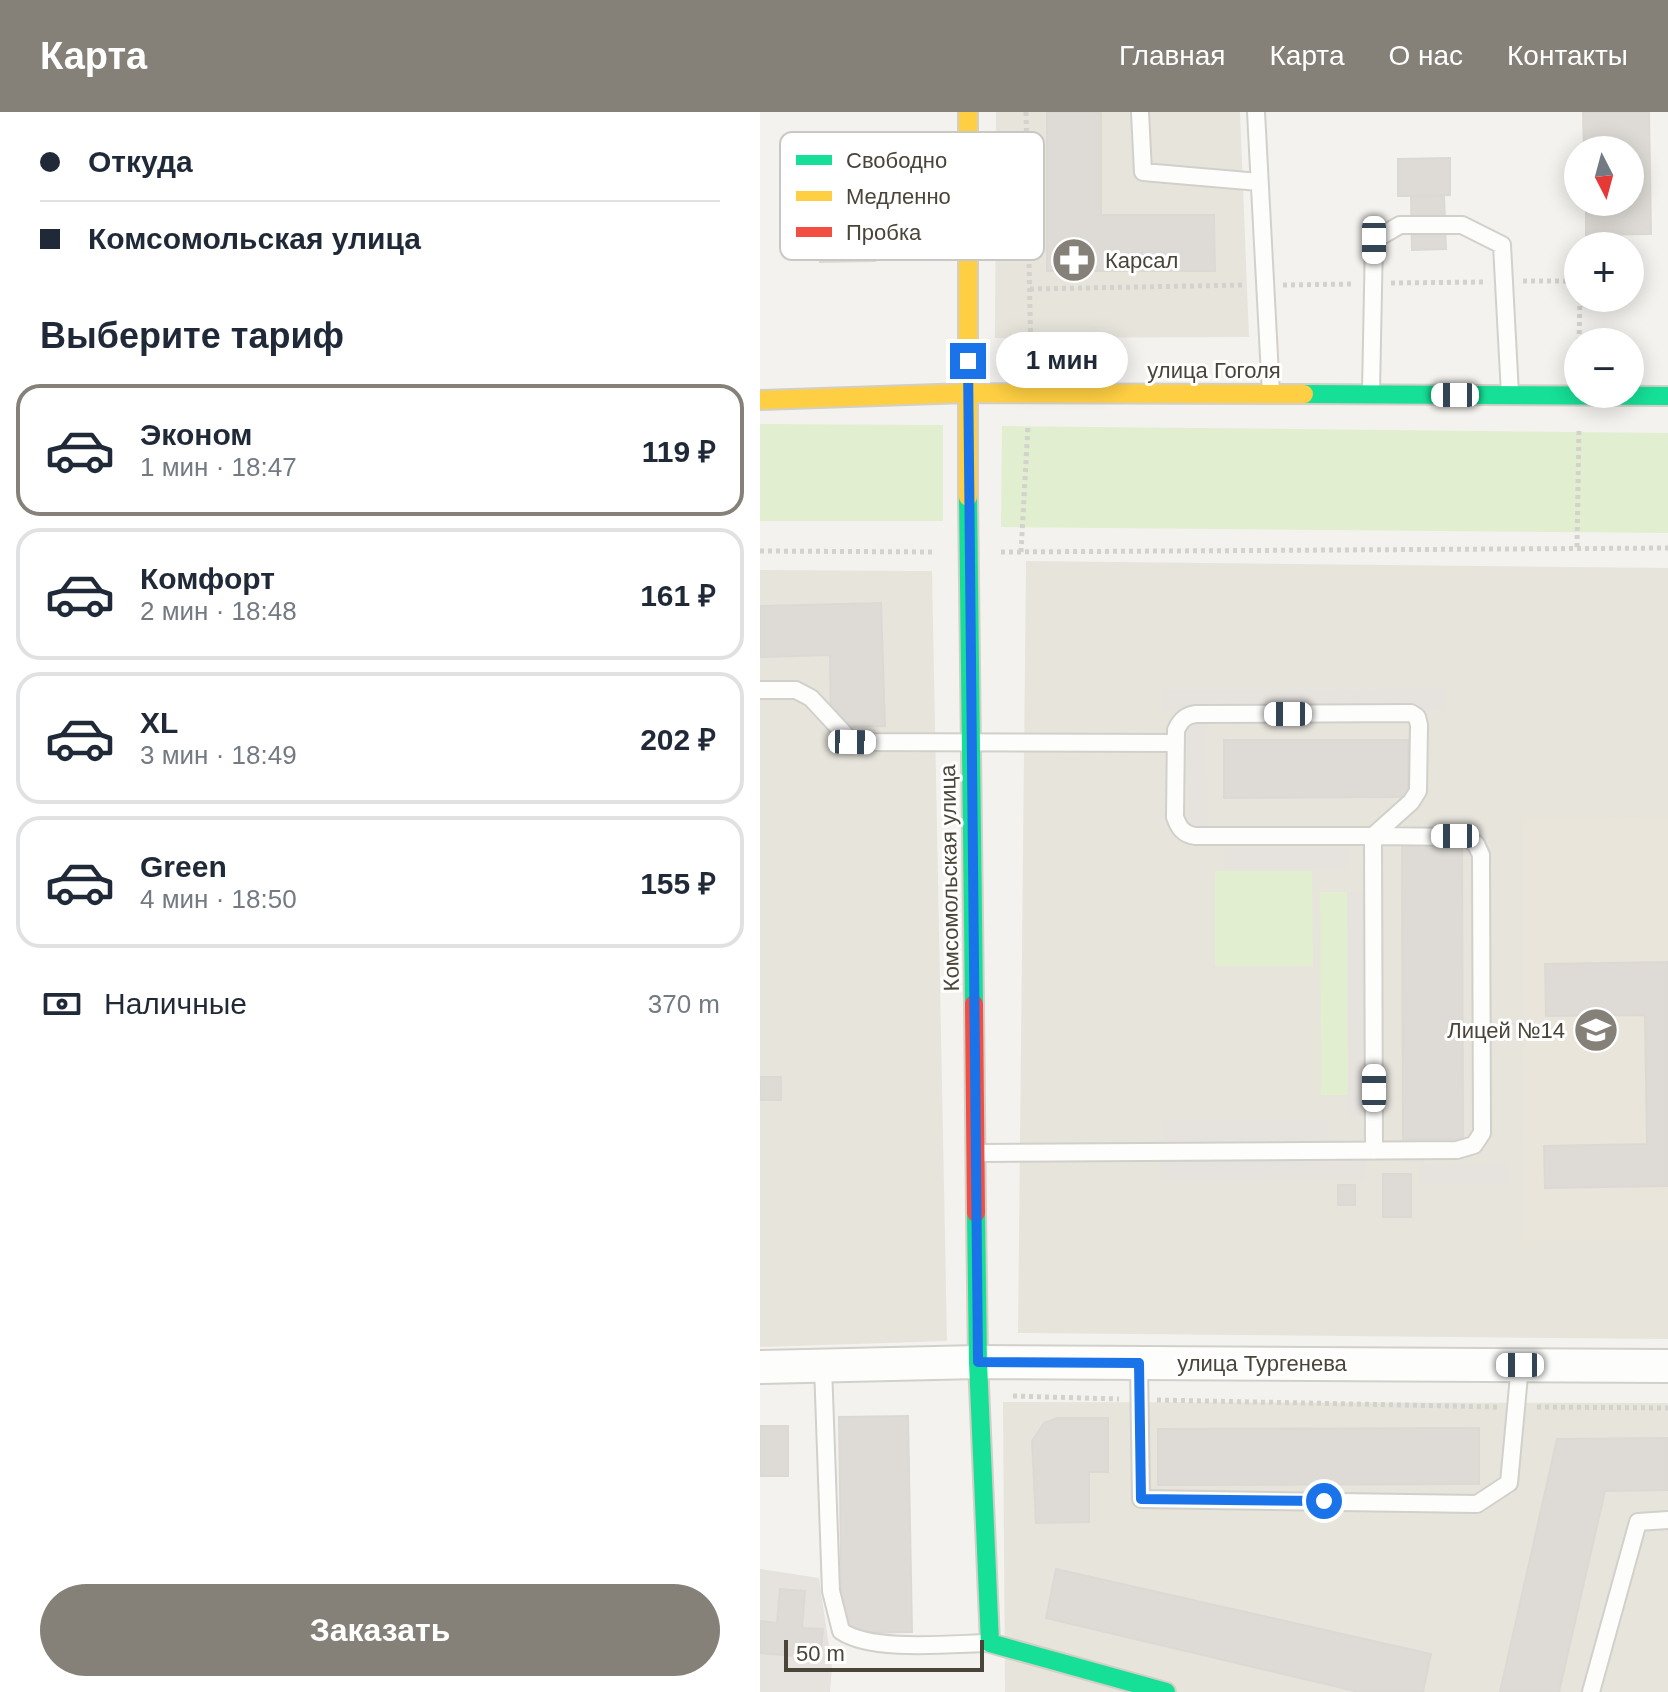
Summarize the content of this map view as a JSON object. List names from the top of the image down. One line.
{"streets":{"street":["улица Гоголя","Комсомольская улица","улица Тургенева"]},"crossings":[["улица Гоголя","Комсомольская улица"],["Комсомольская улица","улица Тургенева"]],"places":{"pharmacy":["Карсал"],"school or university":["Лицей №14"]},"legend":["Свободно","Медленно","Пробка"],"scale_bar":"50 m","north":"bottom","page":{"header":"Карта","nav":["Главная","Карта","О нас","Контакты"],"banner":["Откуда","Комсомольская улица"],"map_buttons":["+","−"],"heading":"Выберите тариф","bubble":"1 мин","list":[{"name":"Эконом","note":"1 мин · 18:47","value":"119 ₽"},{"name":"Комфорт","note":"2 мин · 18:48","value":"161 ₽"},{"name":"XL","note":"3 мин · 18:49","value":"202 ₽"},{"name":"Green","note":"4 мин · 18:50","value":"155 ₽"}],"pay":["Наличные","370 m"],"buttons":"Заказать","scale":"50 m"}}
